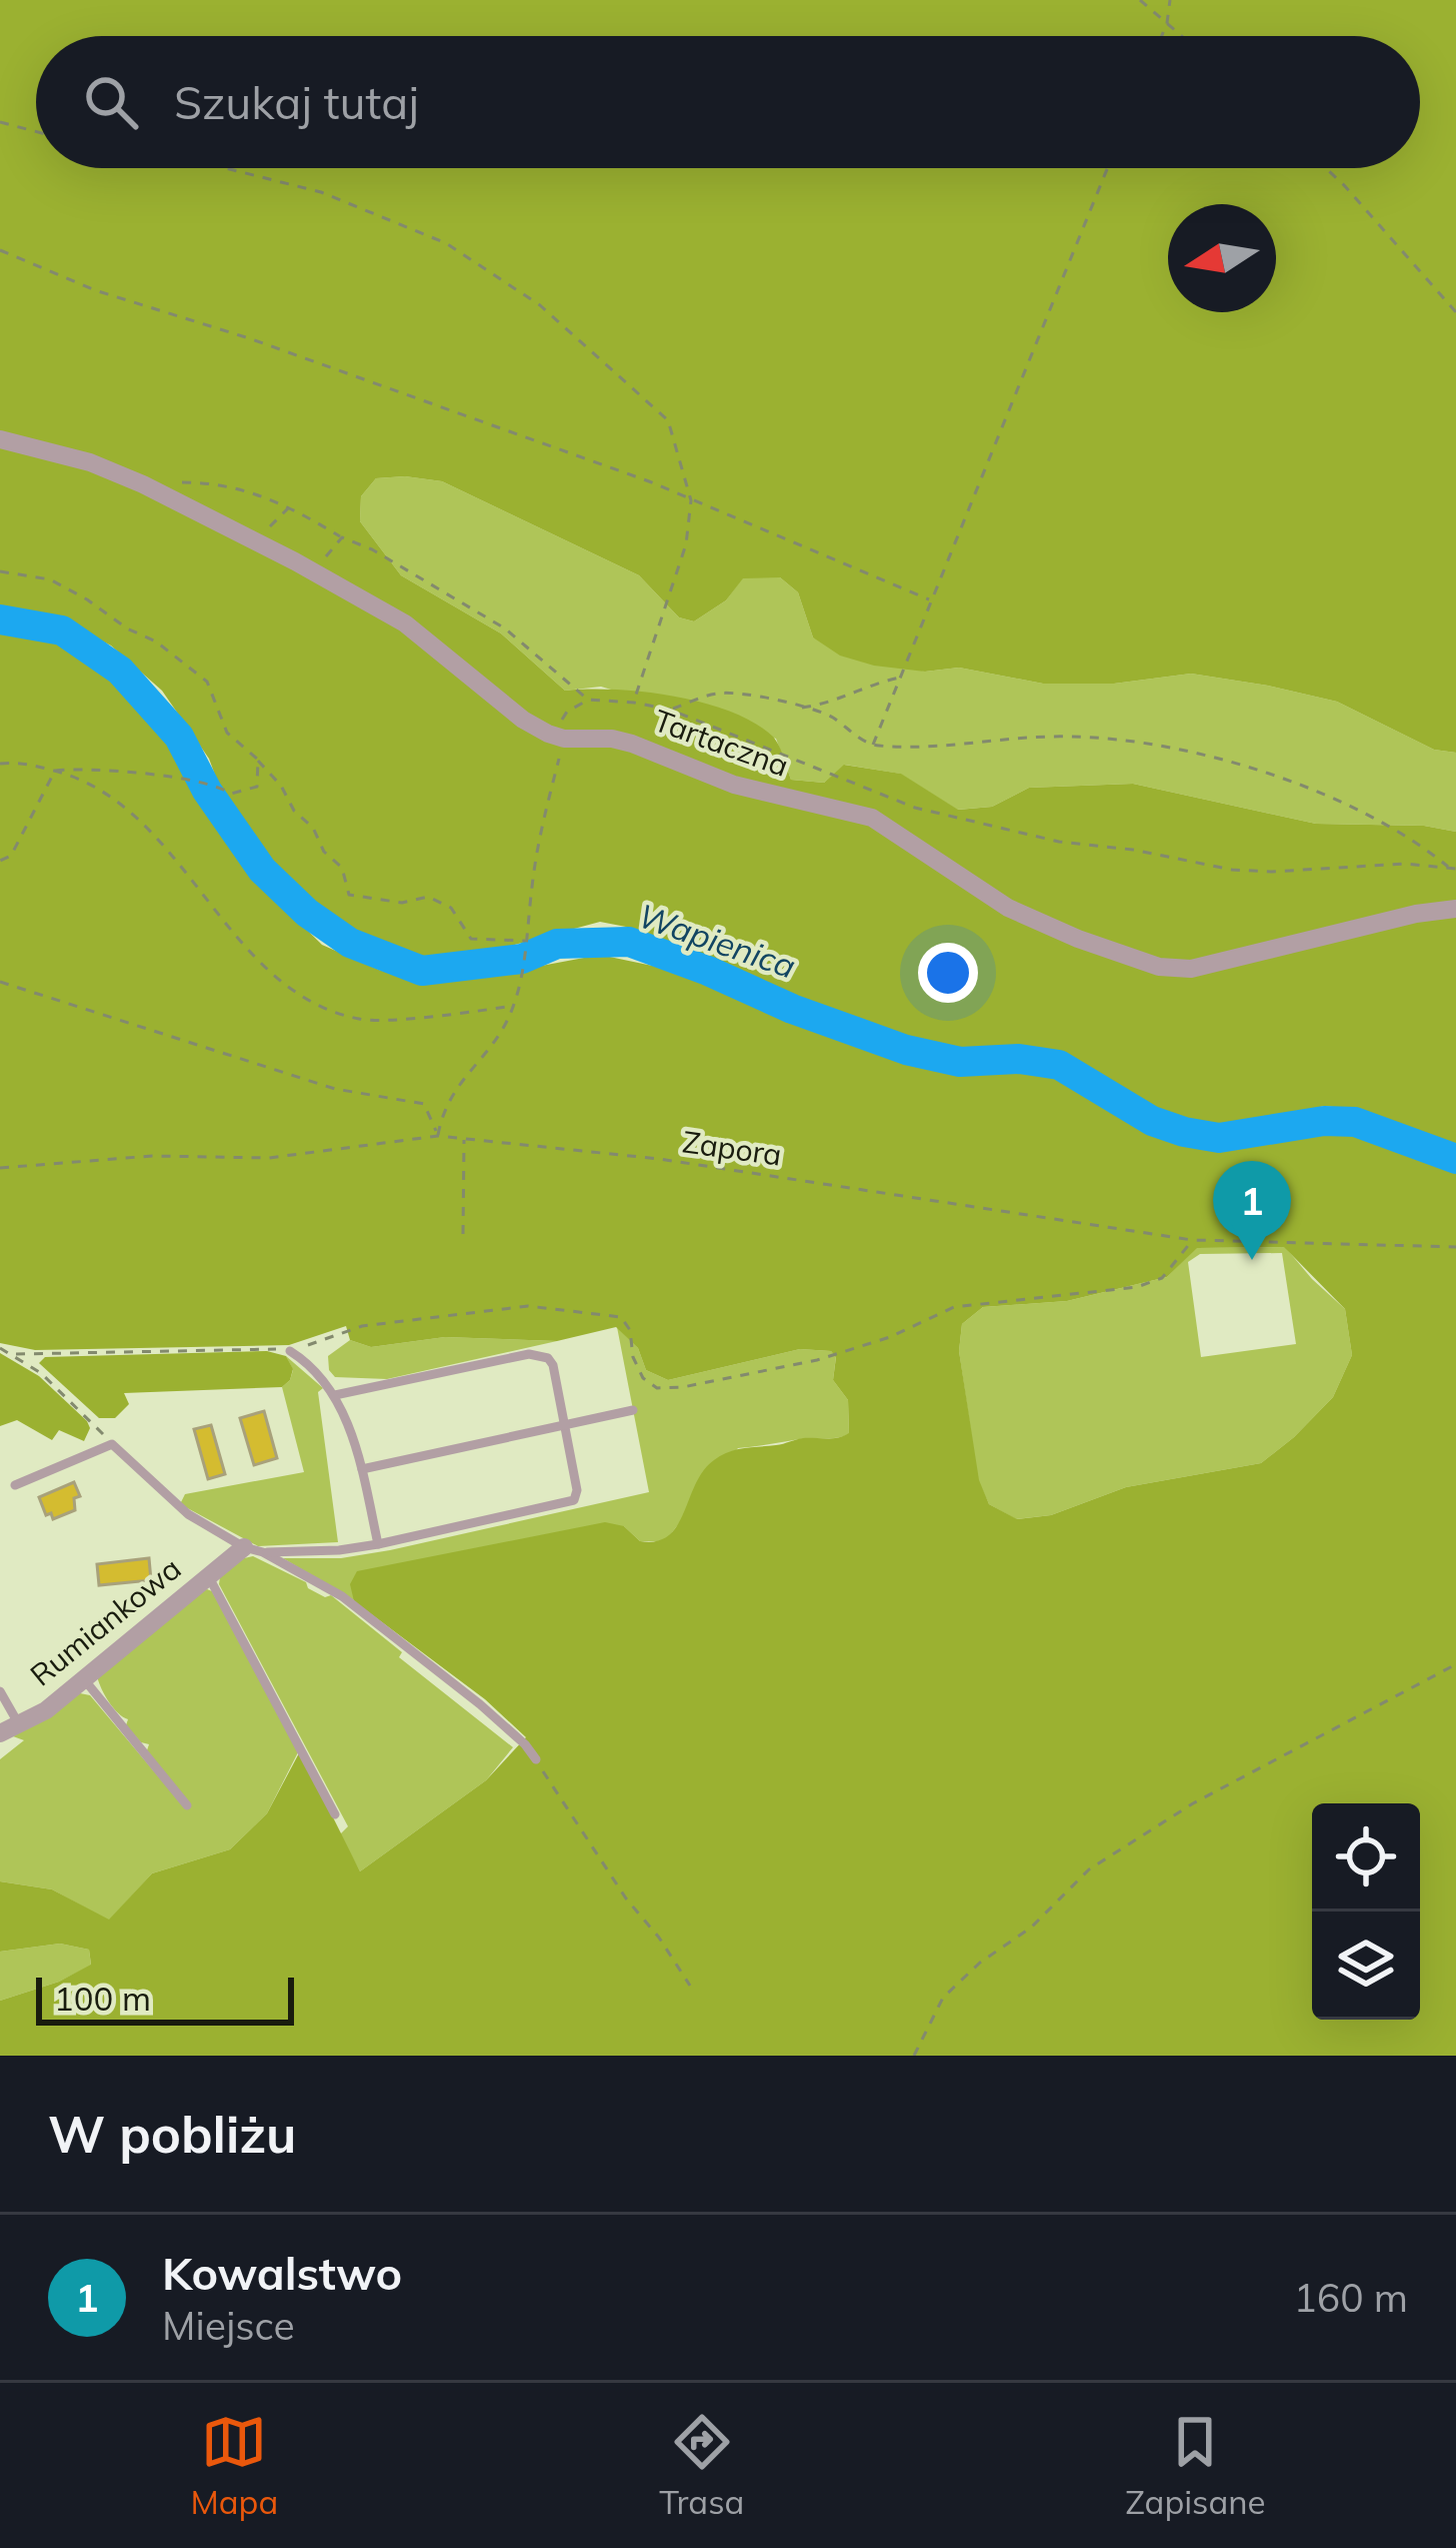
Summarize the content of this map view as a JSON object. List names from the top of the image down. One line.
{"streets":{"street":["Tartaczna","Rumiankowa"],"path":["Zapora"]},"water":["Wapienica"],"scale_bar":"100 m","north":"left","page":{"search":"Szukaj tutaj","pins":"1","scale":"100 m","heading":"W pobliżu","list":[{"mark":"1","name":"Kowalstwo","note":"Miejsce","value":"160 m"}],"nav":["Mapa","Trasa","Zapisane"]}}
